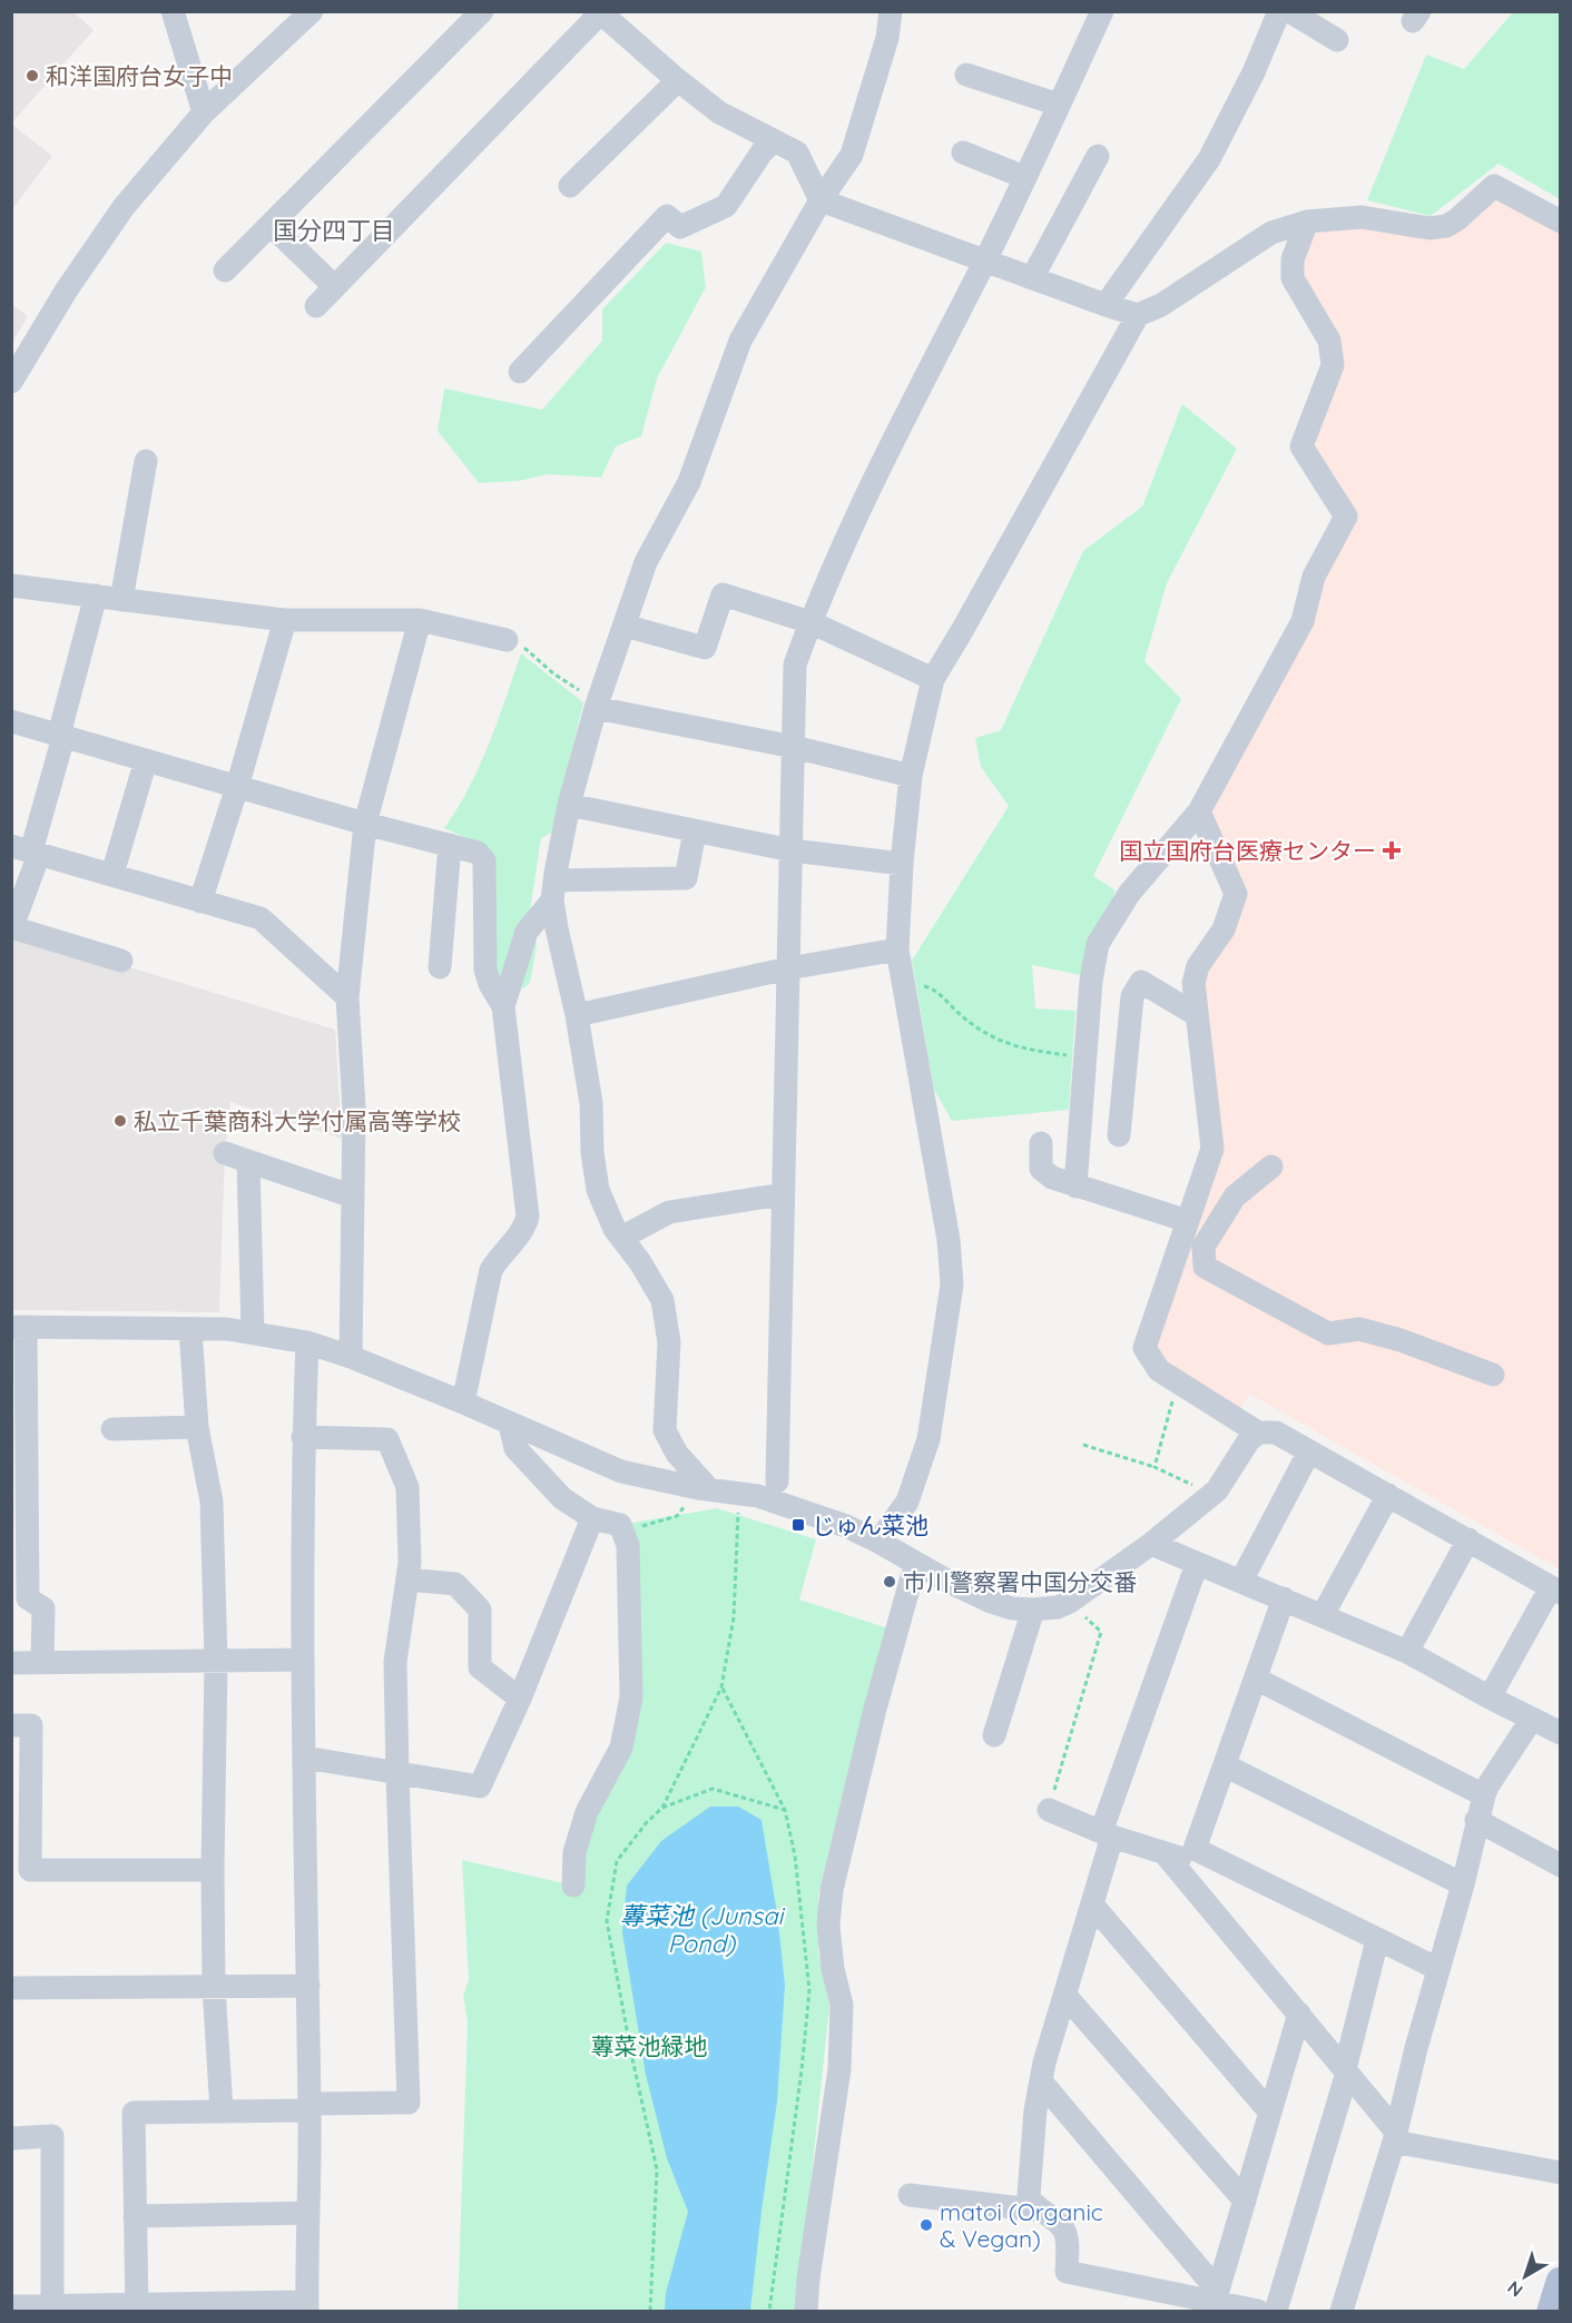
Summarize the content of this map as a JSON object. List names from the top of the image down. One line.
{"districts":["国分四丁目"],"water":["蓴菜池 (Junsai Pond)"],"parks":["蓴菜池緑地"],"places":{"other":["和洋国府台女子中","私立千葉商科大学付属高等学校","市川警察署中国分交番","matoi (Organic & Vegan)"],"health":["国立国府台医療センター"],"transit":["じゅん菜池"]},"north":"bottom left"}
